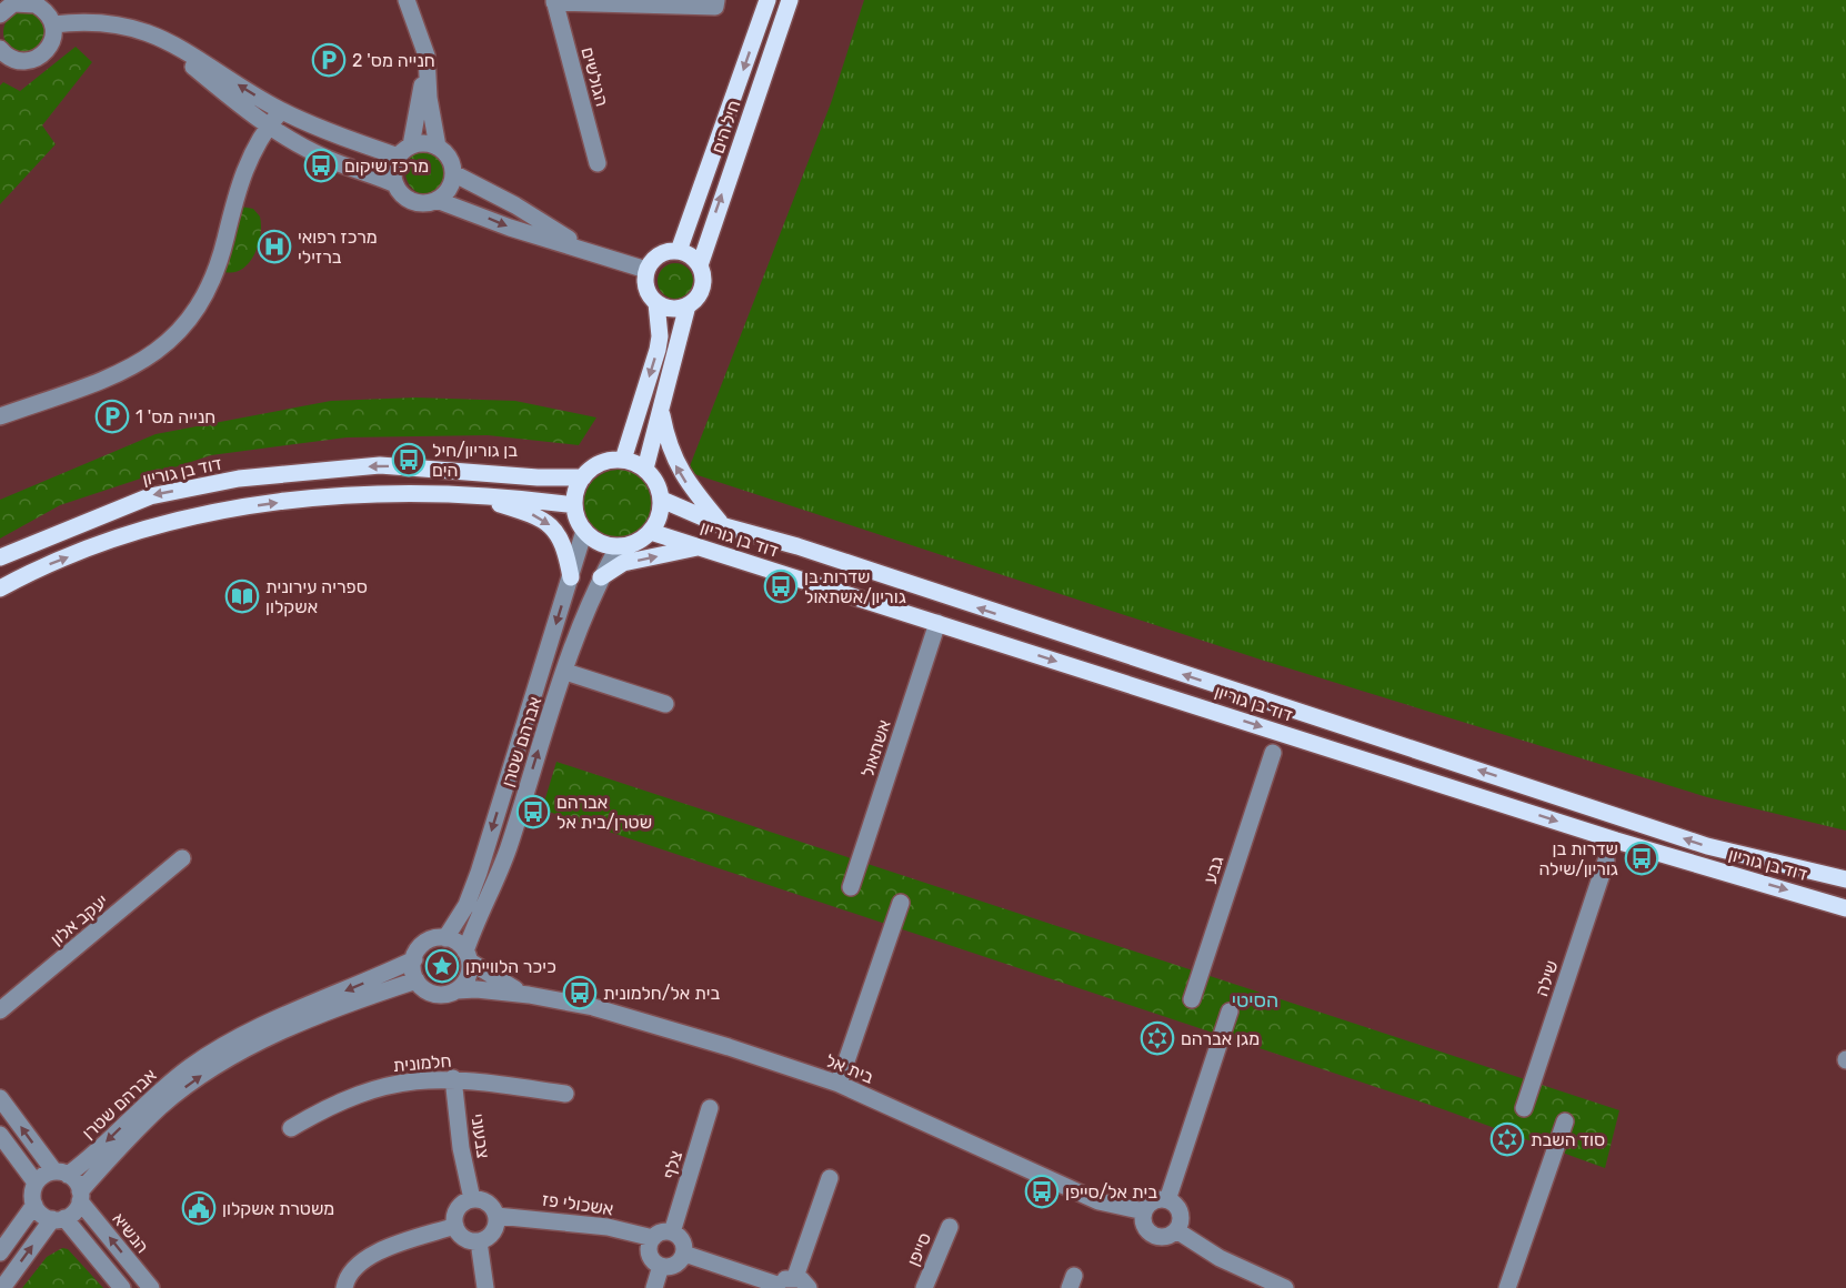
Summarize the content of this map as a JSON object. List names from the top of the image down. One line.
{"streets":{"main road":["חיל הים","דוד בן גוריון"],"street":["הגולשים","אברהם שטרן","אשתאול","גבע","יעקב אלון","שילה","חלמונית","בית אל","צבעוני","צלף","אשכולי פז","הנשיא","סייפן"]},"crossings":[["דוד בן גוריון","אברהם שטרן"],["דוד בן גוריון","אשתאול"],["אברהם שטרן","בית אל"],["אברהם שטרן","הנשיא"],["חלמונית","צבעוני"],["צבעוני","אשכולי פז"],["צלף","אשכולי פז"]],"districts":["הסיטי"],"places":{"parking":["חנייה מס' 2","חנייה מס' 1"],"bus stop":["מרכז שיקום","בן גוריון/חיל הים","שדרות בן גוריון/אשתאול","אברהם שטרן/בית אל","שדרות בן גוריון/שילה","בית אל/חלמונית","בית אל/סייפן"],"hospital":["מרכז רפואי ברזילי"],"library":["ספריה עירונית אשקלון"],"place":["כיכר הלווייתן"],"synagogue":["מגן אברהם","סוד השבת"],"public building":["משטרת אשקלון"]}}
